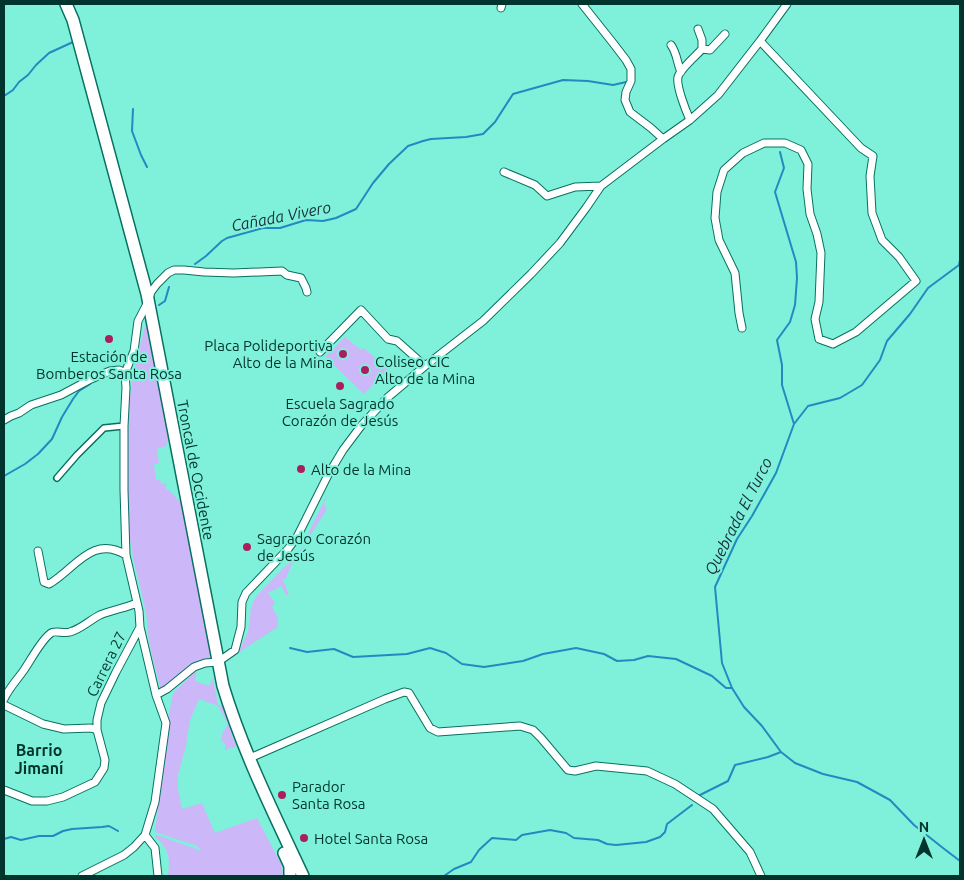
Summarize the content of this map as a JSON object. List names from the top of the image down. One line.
{"streets":{"main road":["Troncal de Occidente"],"street":["Carrera 27"]},"districts":["Barrio Jimaní"],"water":["Cañada Vivero","Quebrada El Turco"],"places":["Estación de Bomberos Santa Rosa","Placa Polideportiva Alto de la Mina","Coliseo CIC Alto de la Mina","Escuela Sagrado Corazón de Jesús","Alto de la Mina","Sagrado Corazón de Jesús","Parador Santa Rosa","Hotel Santa Rosa"],"north":"top"}
